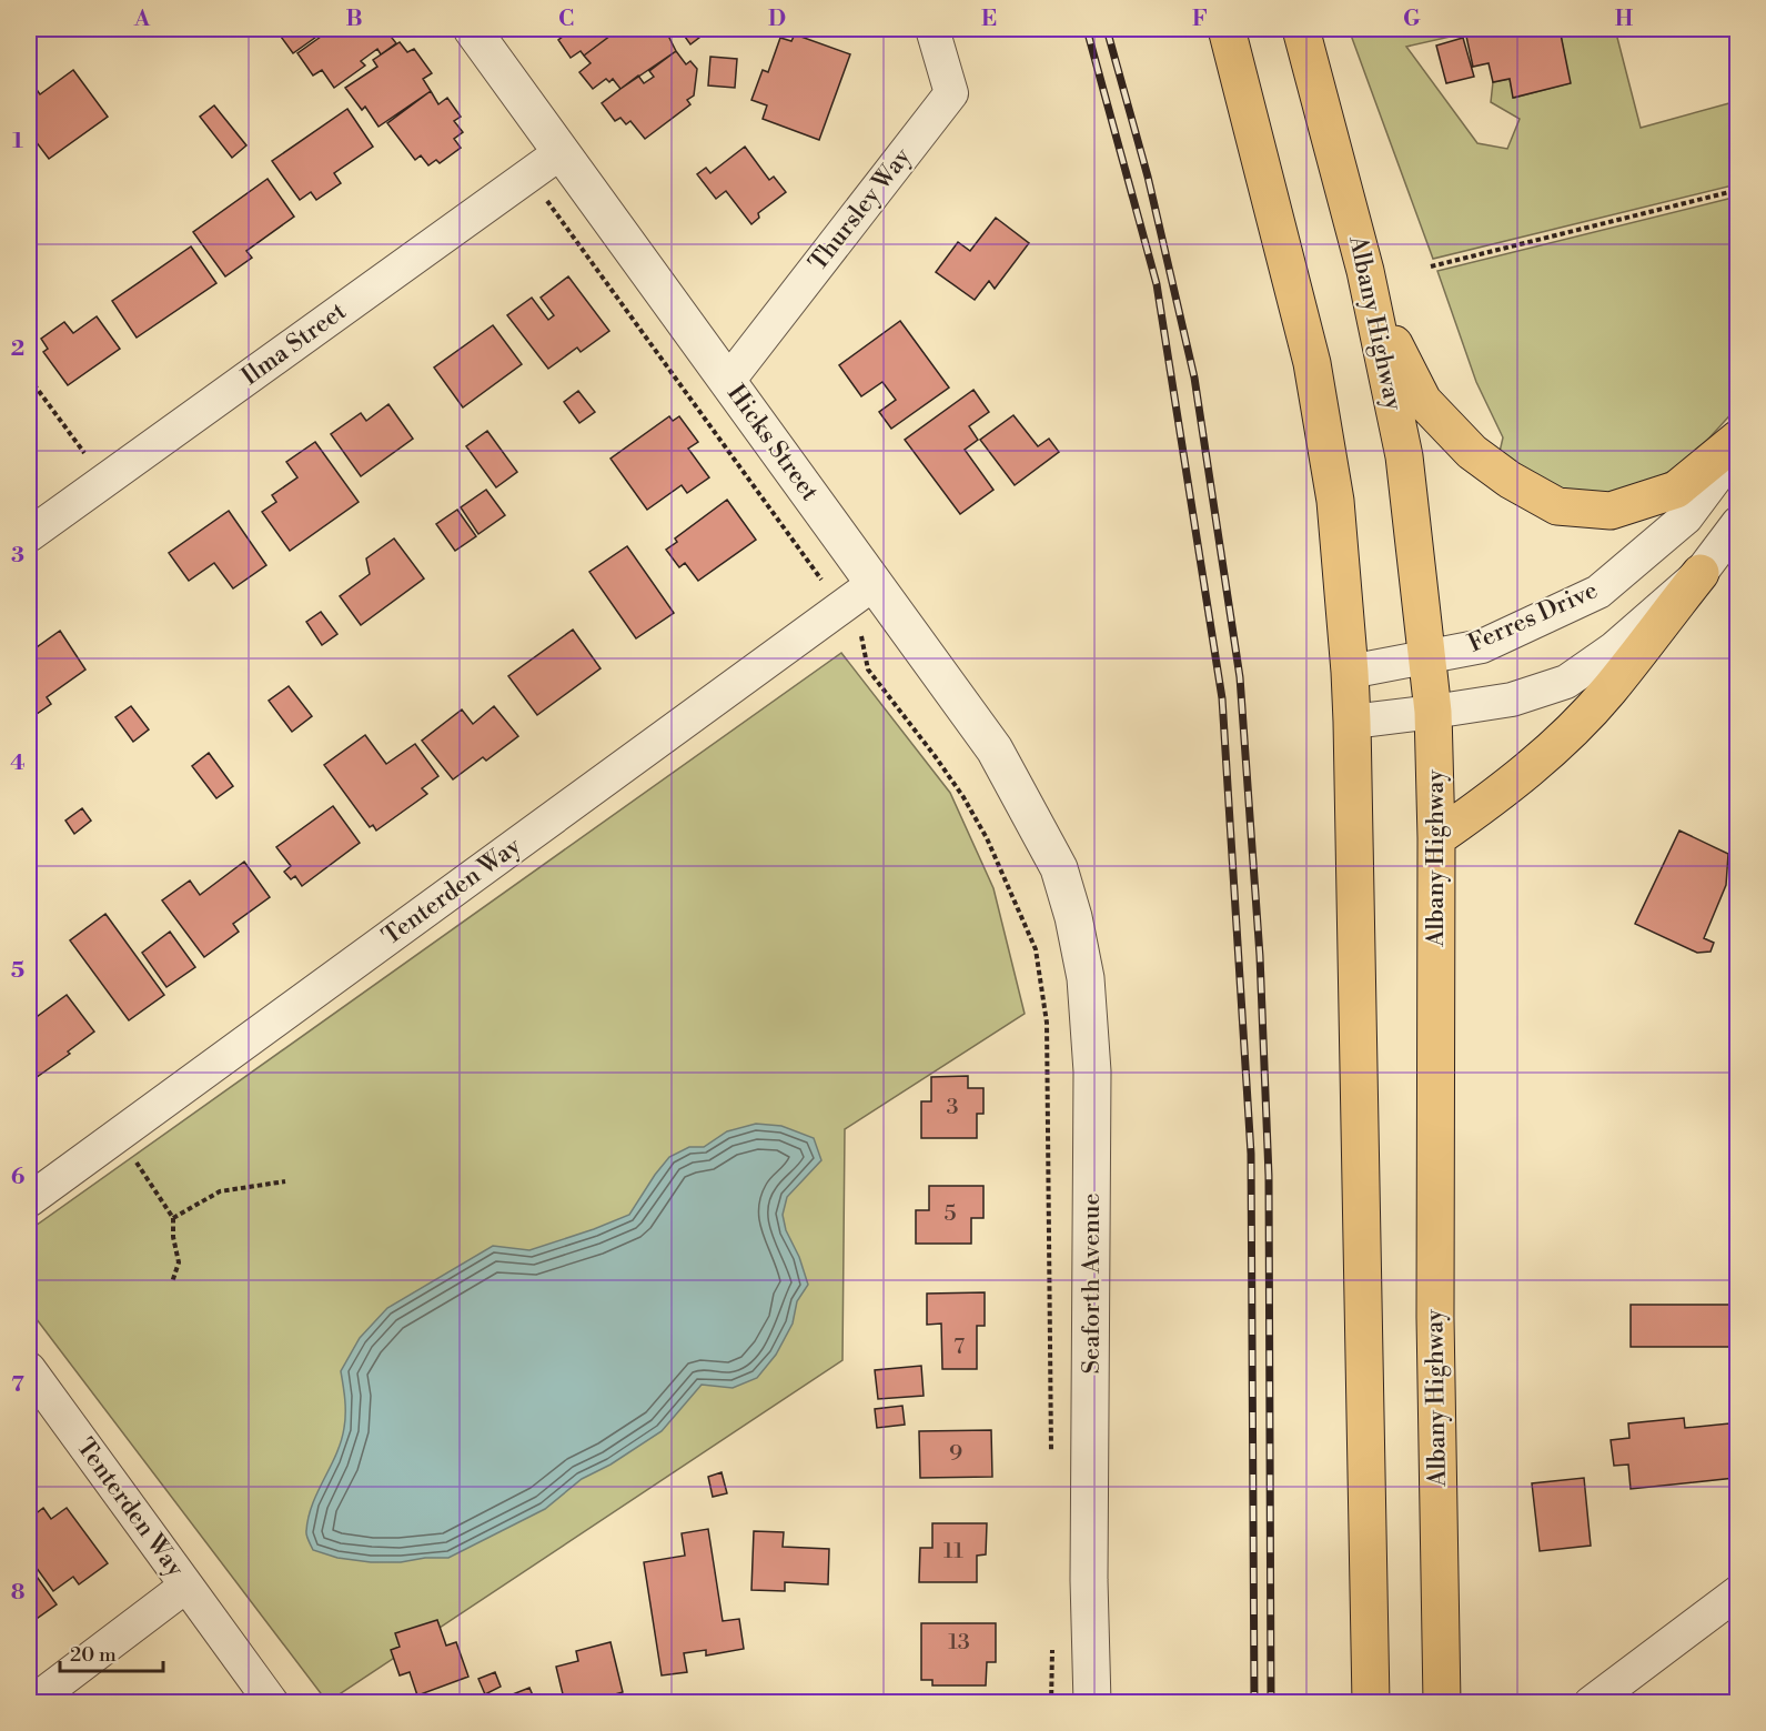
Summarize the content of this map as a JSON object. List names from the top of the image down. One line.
{"streets":{"highway":["Albany Highway"],"street":["Thursley Way","Ilma Street","Hicks Street","Ferres Drive","Tenterden Way","Seaforth Avenue"]},"crossings":[["Thursley Way","Hicks Street"],["Albany Highway","Ferres Drive"],["Ilma Street","Hicks Street"],["Hicks Street","Tenterden Way"],["Hicks Street","Seaforth Avenue"]],"house_numbers":["3","5","7","9","11","13"],"scale_bar":"20 m","grid":{"columns":["A","B","C","D","E","F","G","H"],"rows":["1","2","3","4","5","6","7","8"]}}
